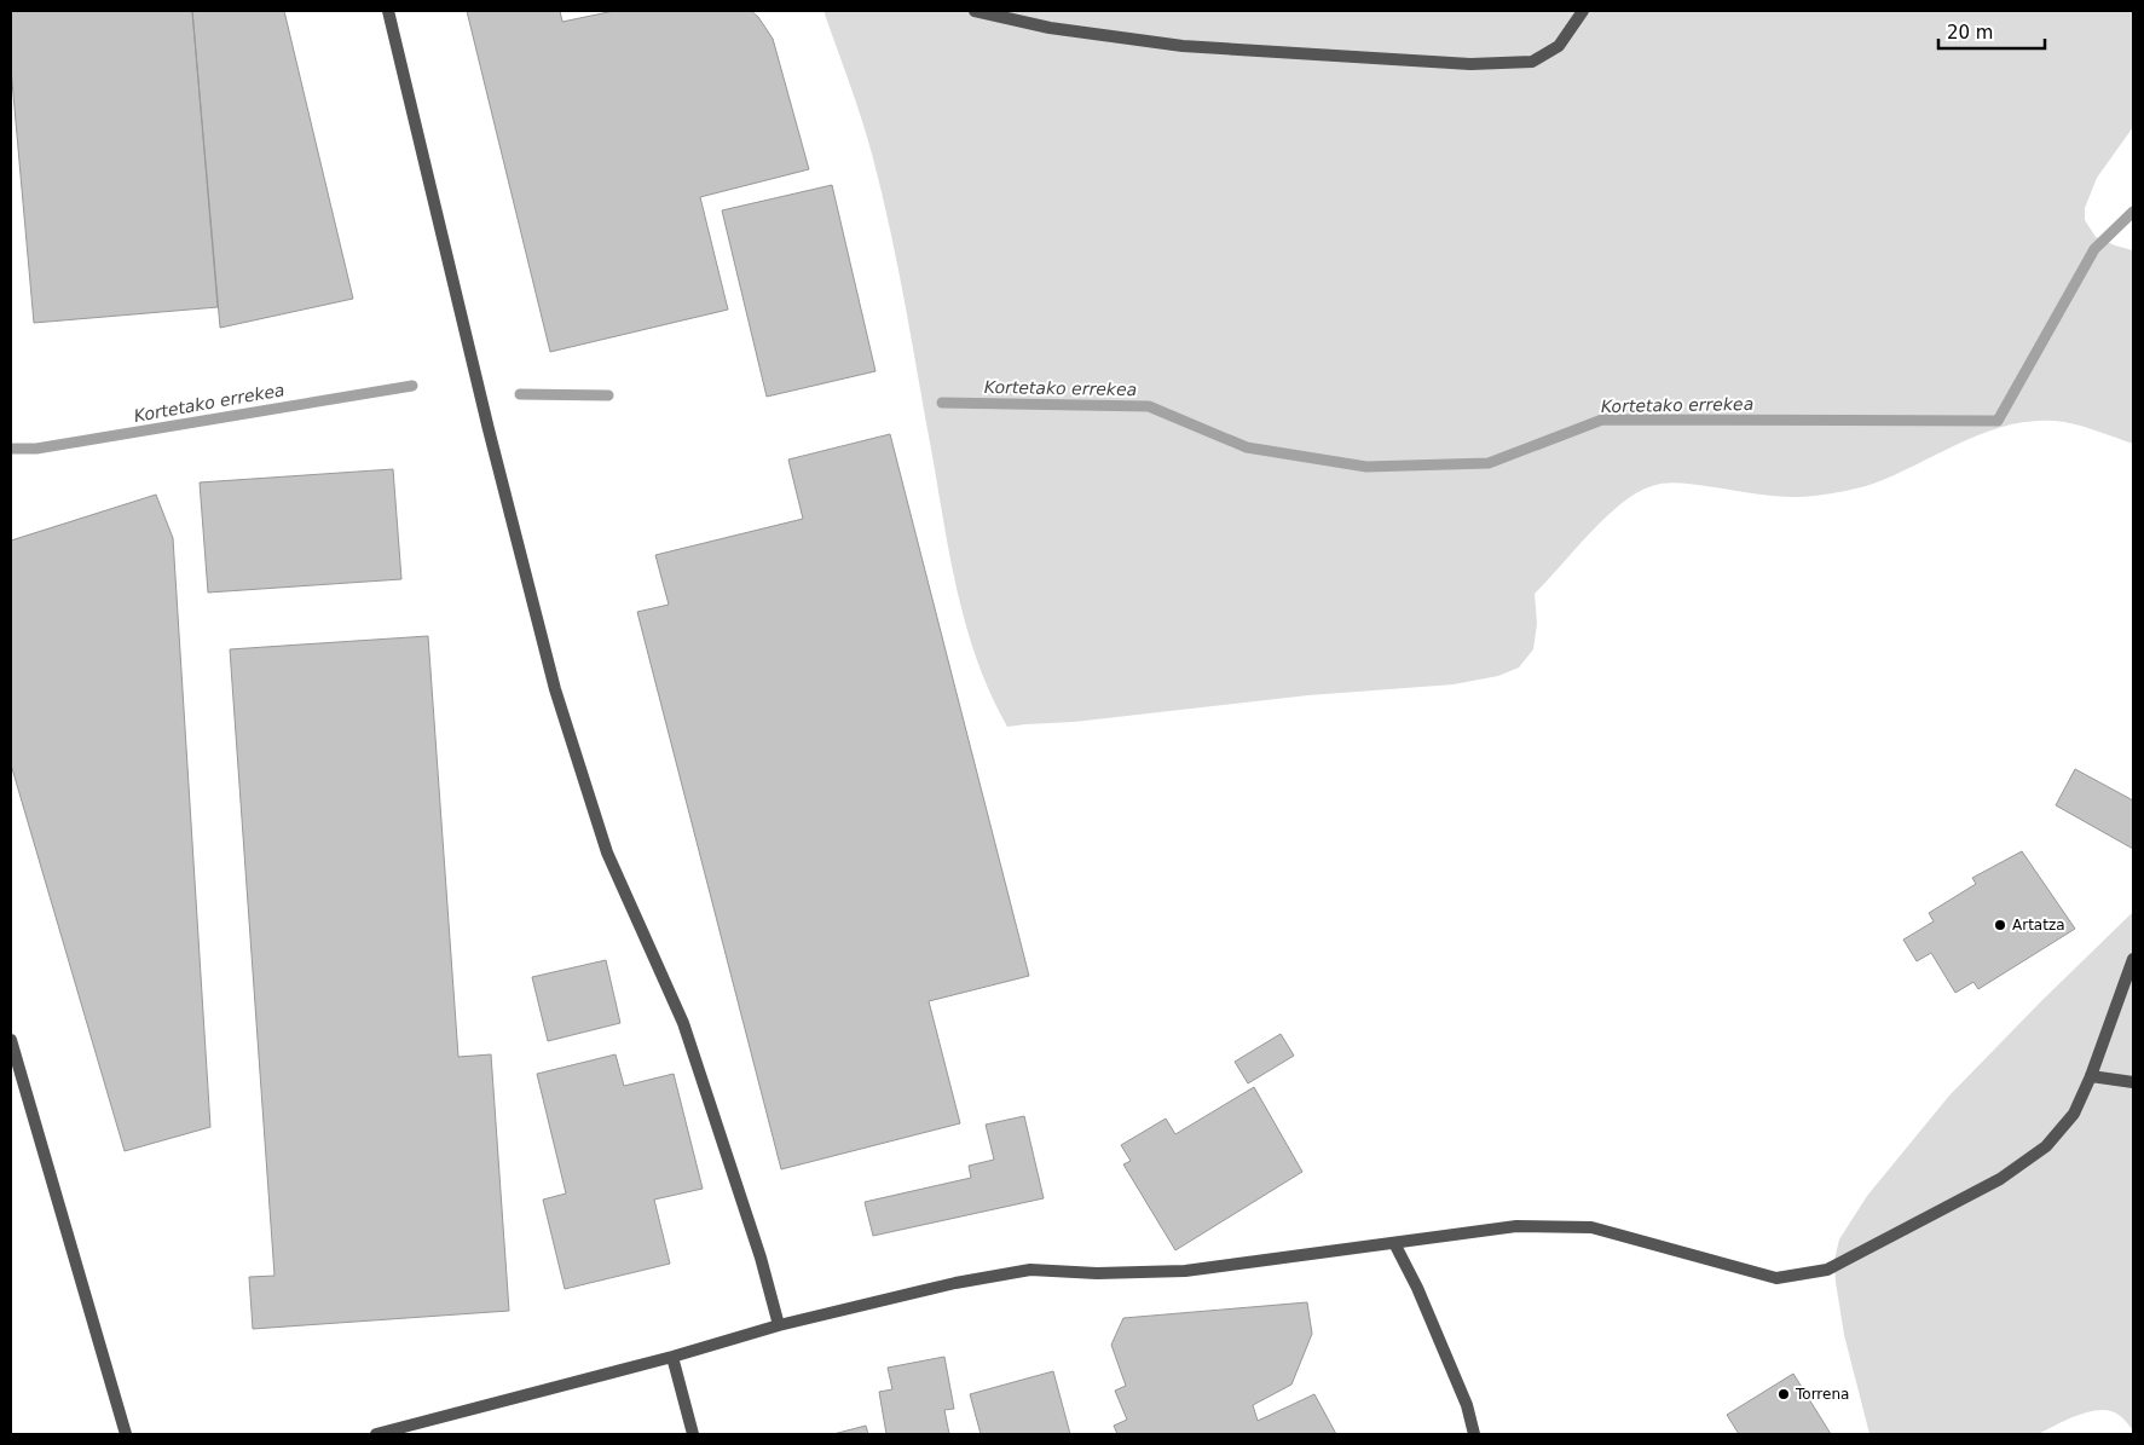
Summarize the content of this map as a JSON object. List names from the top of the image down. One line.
{"water":["Kortetako errekea"],"places":["Artatza","Torrena"],"scale_bar":"20 m"}
